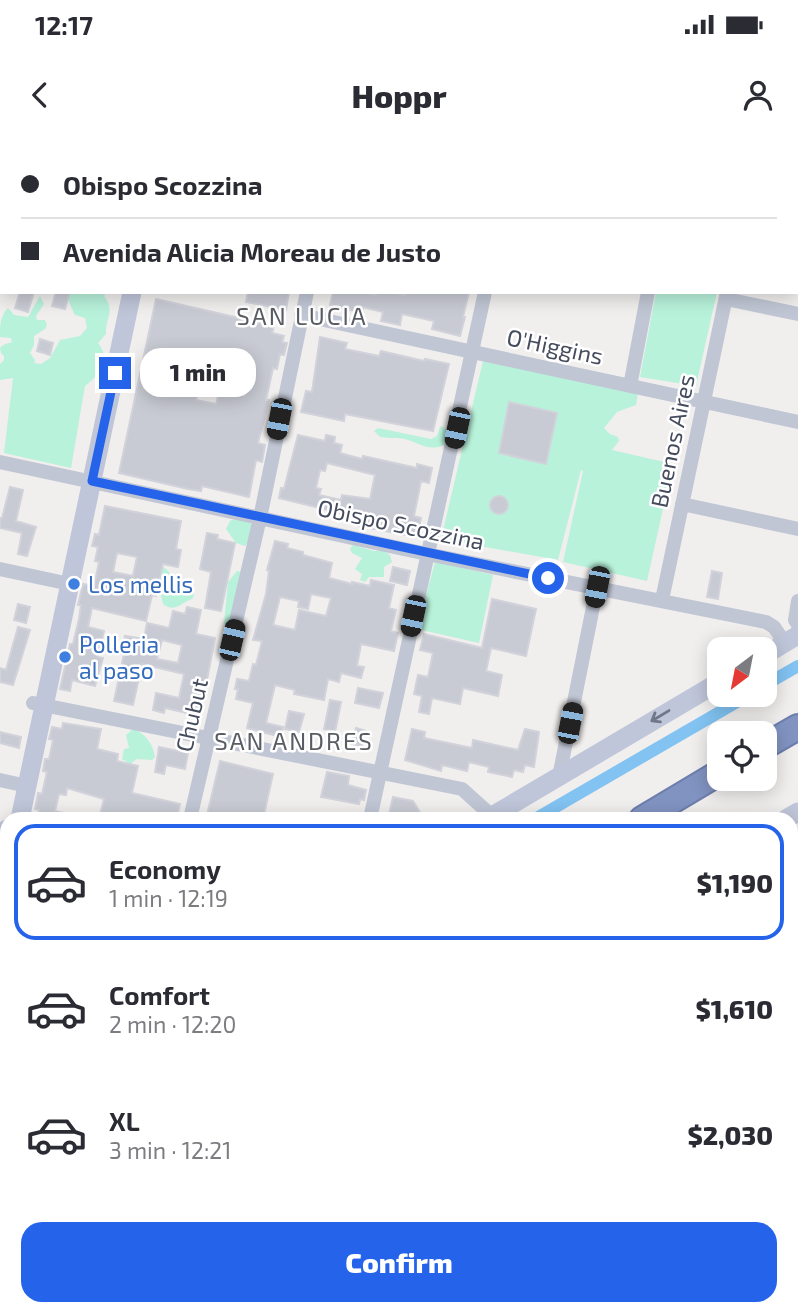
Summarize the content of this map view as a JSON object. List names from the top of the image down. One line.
{"streets":{"street":["O'Higgins","Buenos Aires","Obispo Scozzina","Chubut"]},"crossings":[["O'Higgins","Buenos Aires"],["O'Higgins","Chubut"],["Buenos Aires","Obispo Scozzina"],["Obispo Scozzina","Chubut"]],"districts":["SAN LUCIA","SAN ANDRES"],"places":["Los mellis","Polleria al paso"],"north":"bottom left","page":{"status":"12:17","header":"Hoppr","banner":["Obispo Scozzina","Avenida Alicia Moreau de Justo"],"bubble":"1 min","list":[{"name":"Economy","note":"1 min · 12:19","value":"$1,190"},{"name":"Comfort","note":"2 min · 12:20","value":"$1,610"},{"name":"XL","note":"3 min · 12:21","value":"$2,030"}],"buttons":"Confirm"}}
